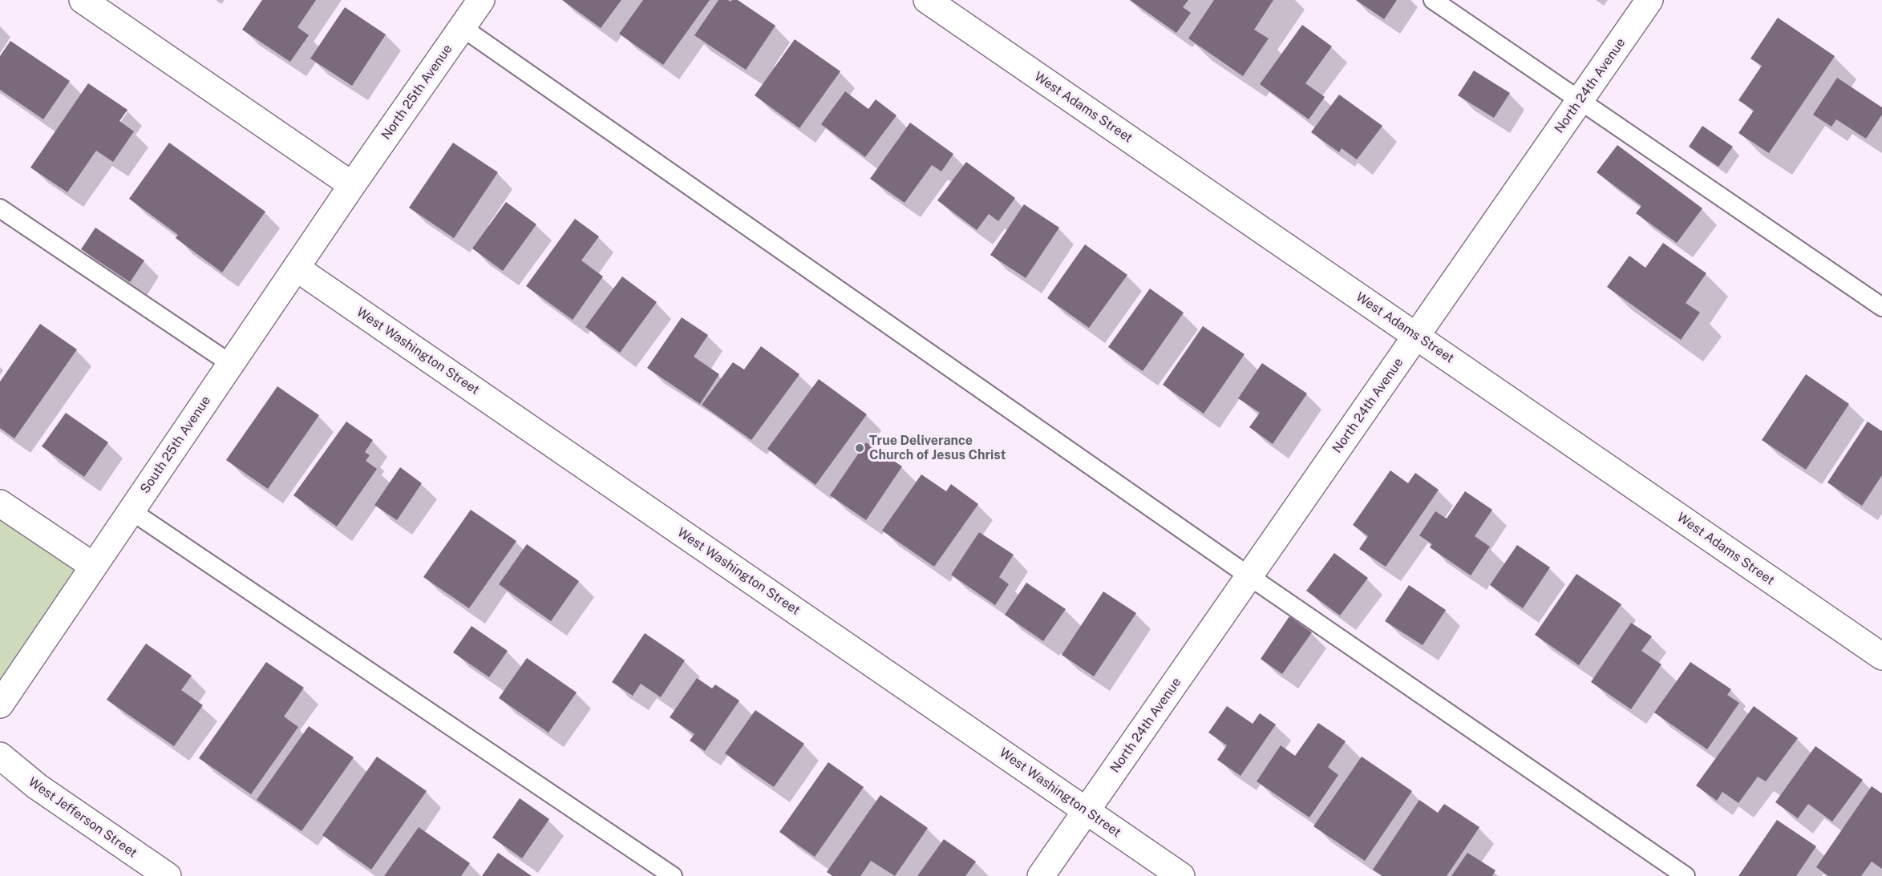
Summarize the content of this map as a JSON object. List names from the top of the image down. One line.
{"streets":{"street":["North 24th Avenue","North 25th Avenue","West Adams Street","West Washington Street","South 25th Avenue","West Jefferson Street"]},"crossings":[["North 24th Avenue","West Adams Street"],["North 24th Avenue","West Washington Street"],["North 25th Avenue","South 25th Avenue"],["West Washington Street","South 25th Avenue"]],"places":["True Deliverance Church of Jesus Christ"]}
